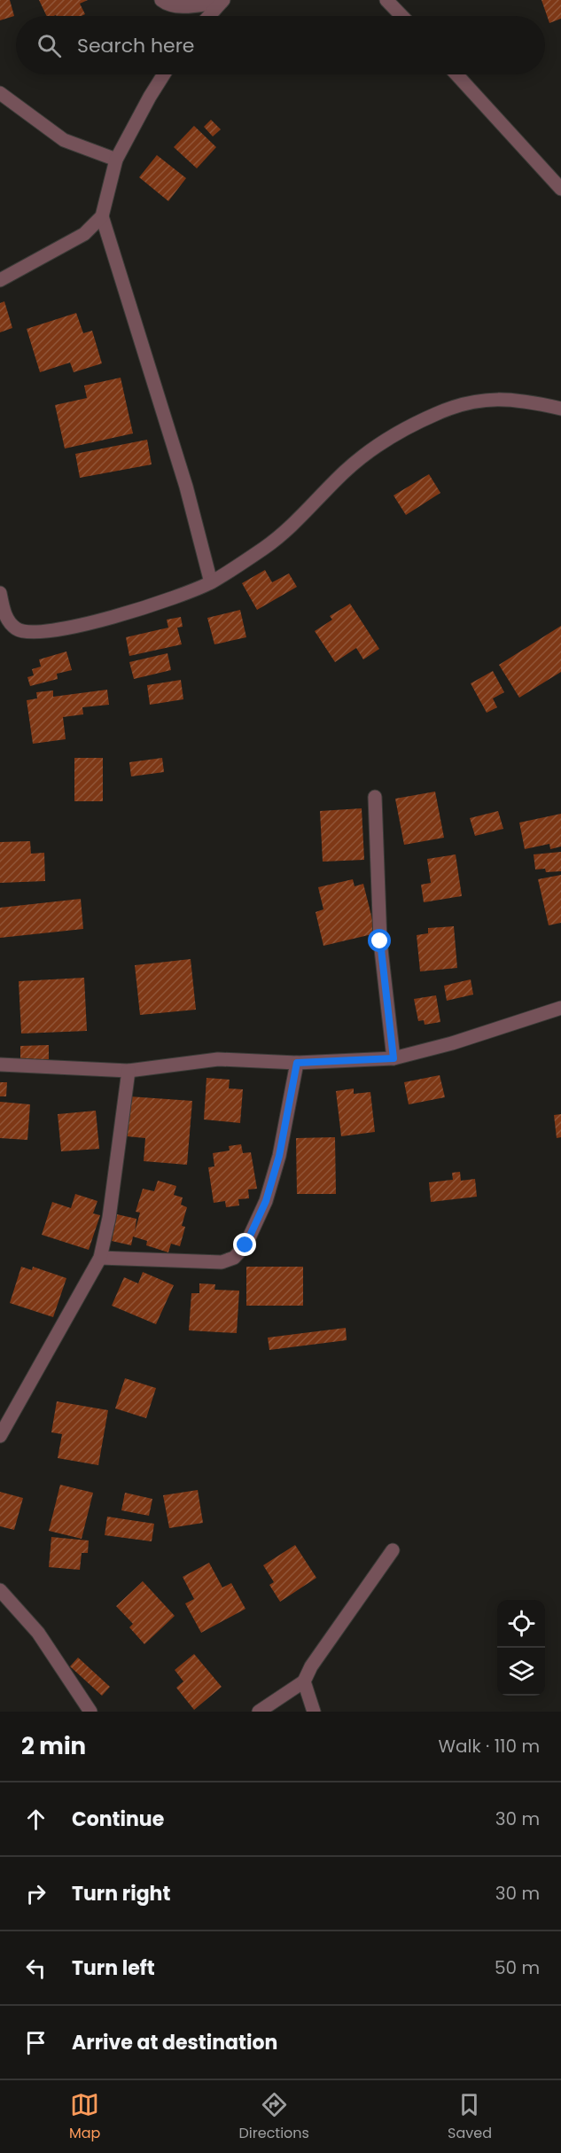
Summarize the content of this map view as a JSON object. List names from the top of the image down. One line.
{"page":{"search":"Search here","heading":["2 min","Walk · 110 m"],"list":[["Continue","30 m"],["Turn right","30 m"],["Turn left","50 m"],"Arrive at destination"],"nav":["Map","Directions","Saved"]}}
